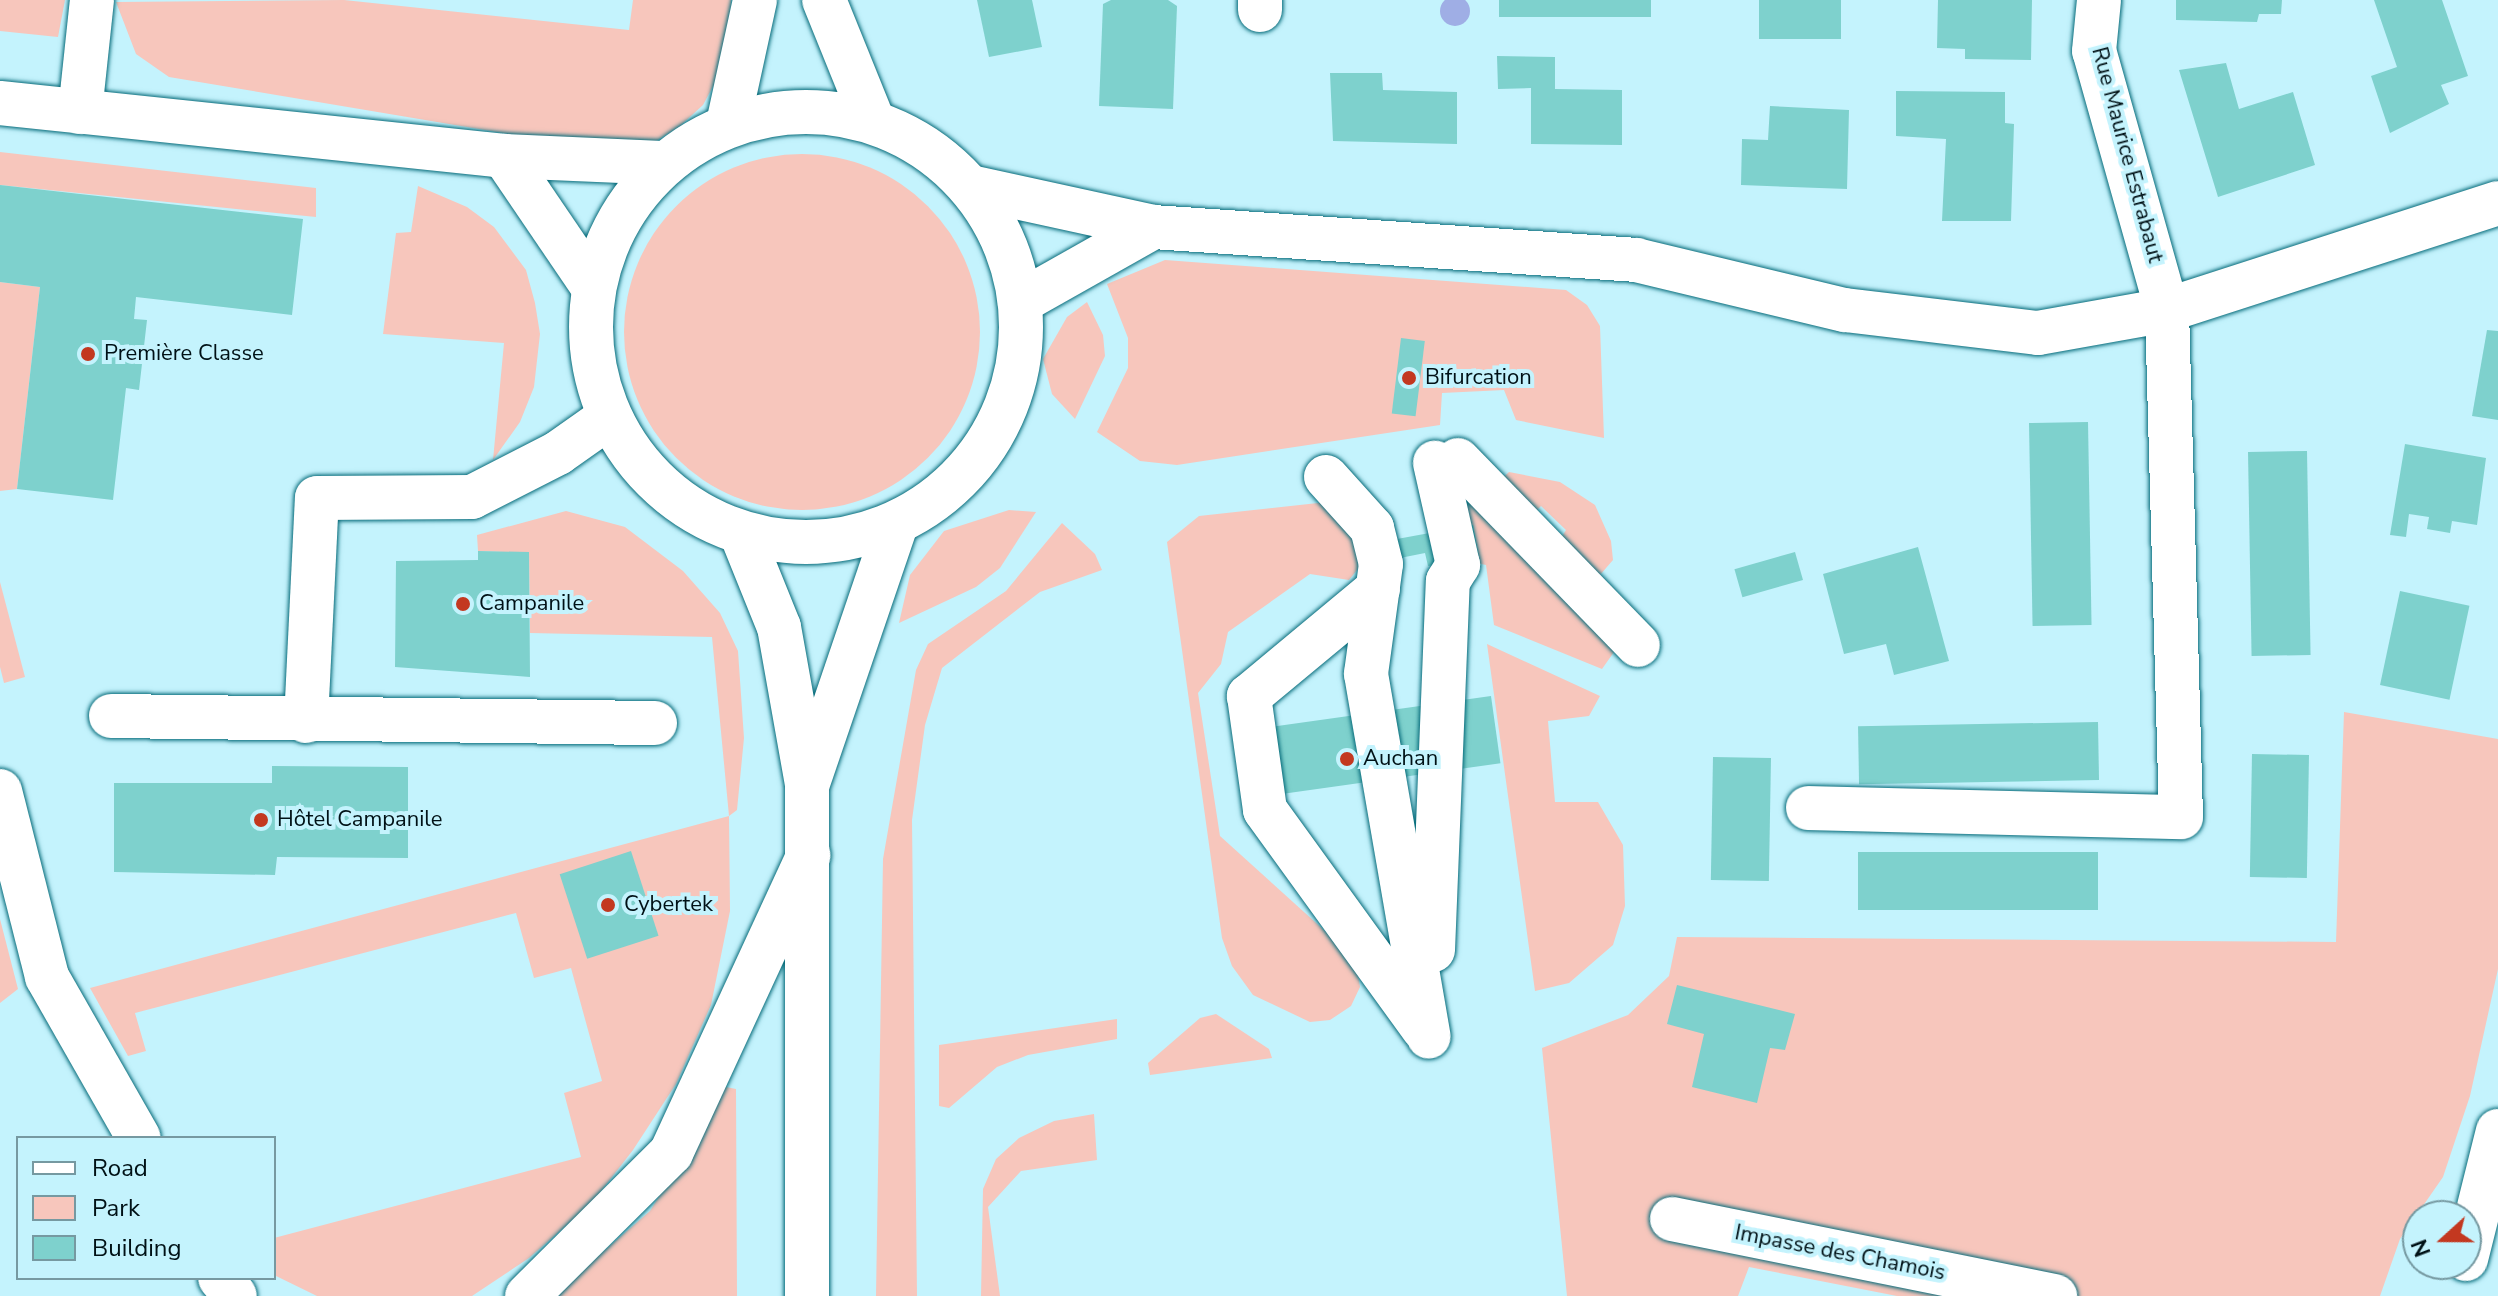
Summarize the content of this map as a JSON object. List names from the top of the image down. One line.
{"streets":{"street":["Rue Maurice Estrabaut","Impasse des Chamois"]},"places":["Première Classe","Bifurcation","Campanile","Auchan","Hôtel Campanile","Cybertek"],"legend":["Road","Park","Building"],"north":"left"}
